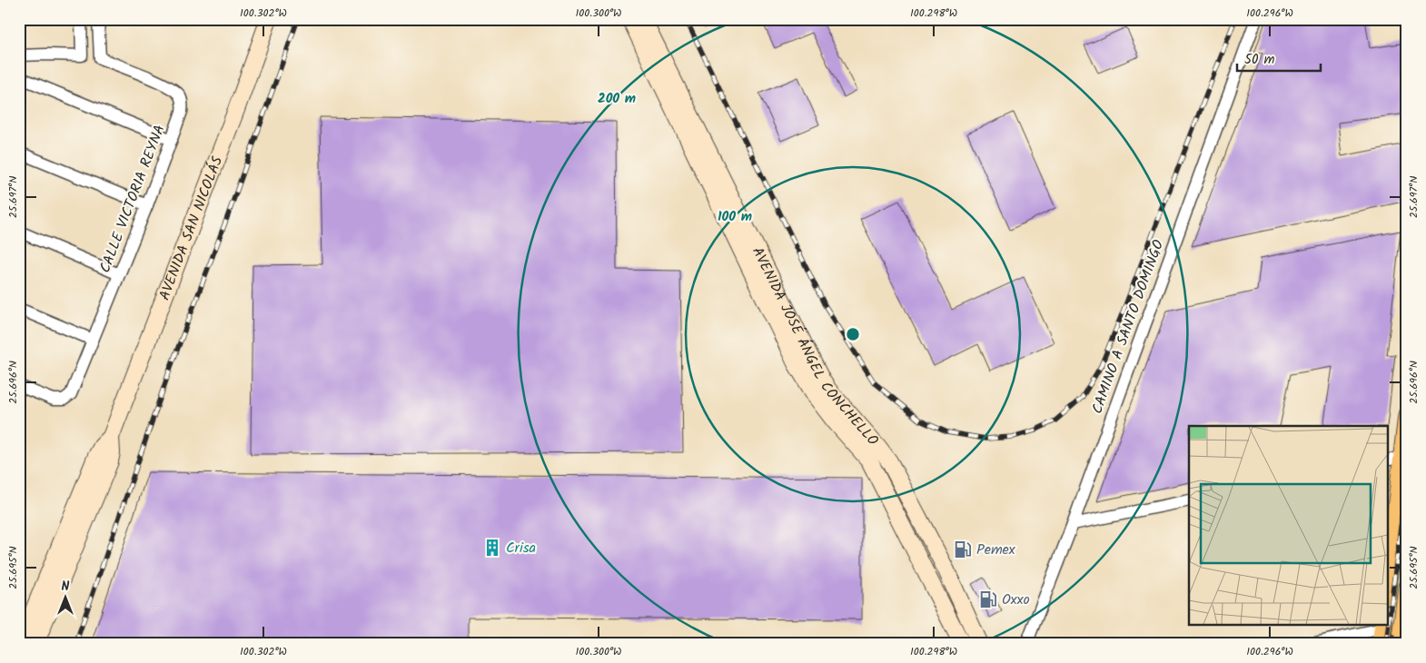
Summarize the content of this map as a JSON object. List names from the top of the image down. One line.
{"streets":{"main road":["AVENIDA SAN NICOLÁS","AVENIDA JOSÉ ÁNGEL CONCHELLO"],"street":["CALLE VICTORIA REYNA","CAMINO A SANTO DOMINGO"]},"places":{"building":["Crisa"],"fuel station":["Pemex","Oxxo"]},"scale_bar":"50 m","north":"top","coordinates":["100.302°W","100.300°W","100.298°W","100.296°W","25.697°N","25.696°N","25.695°N"],"rings":["200 m","100 m"]}
